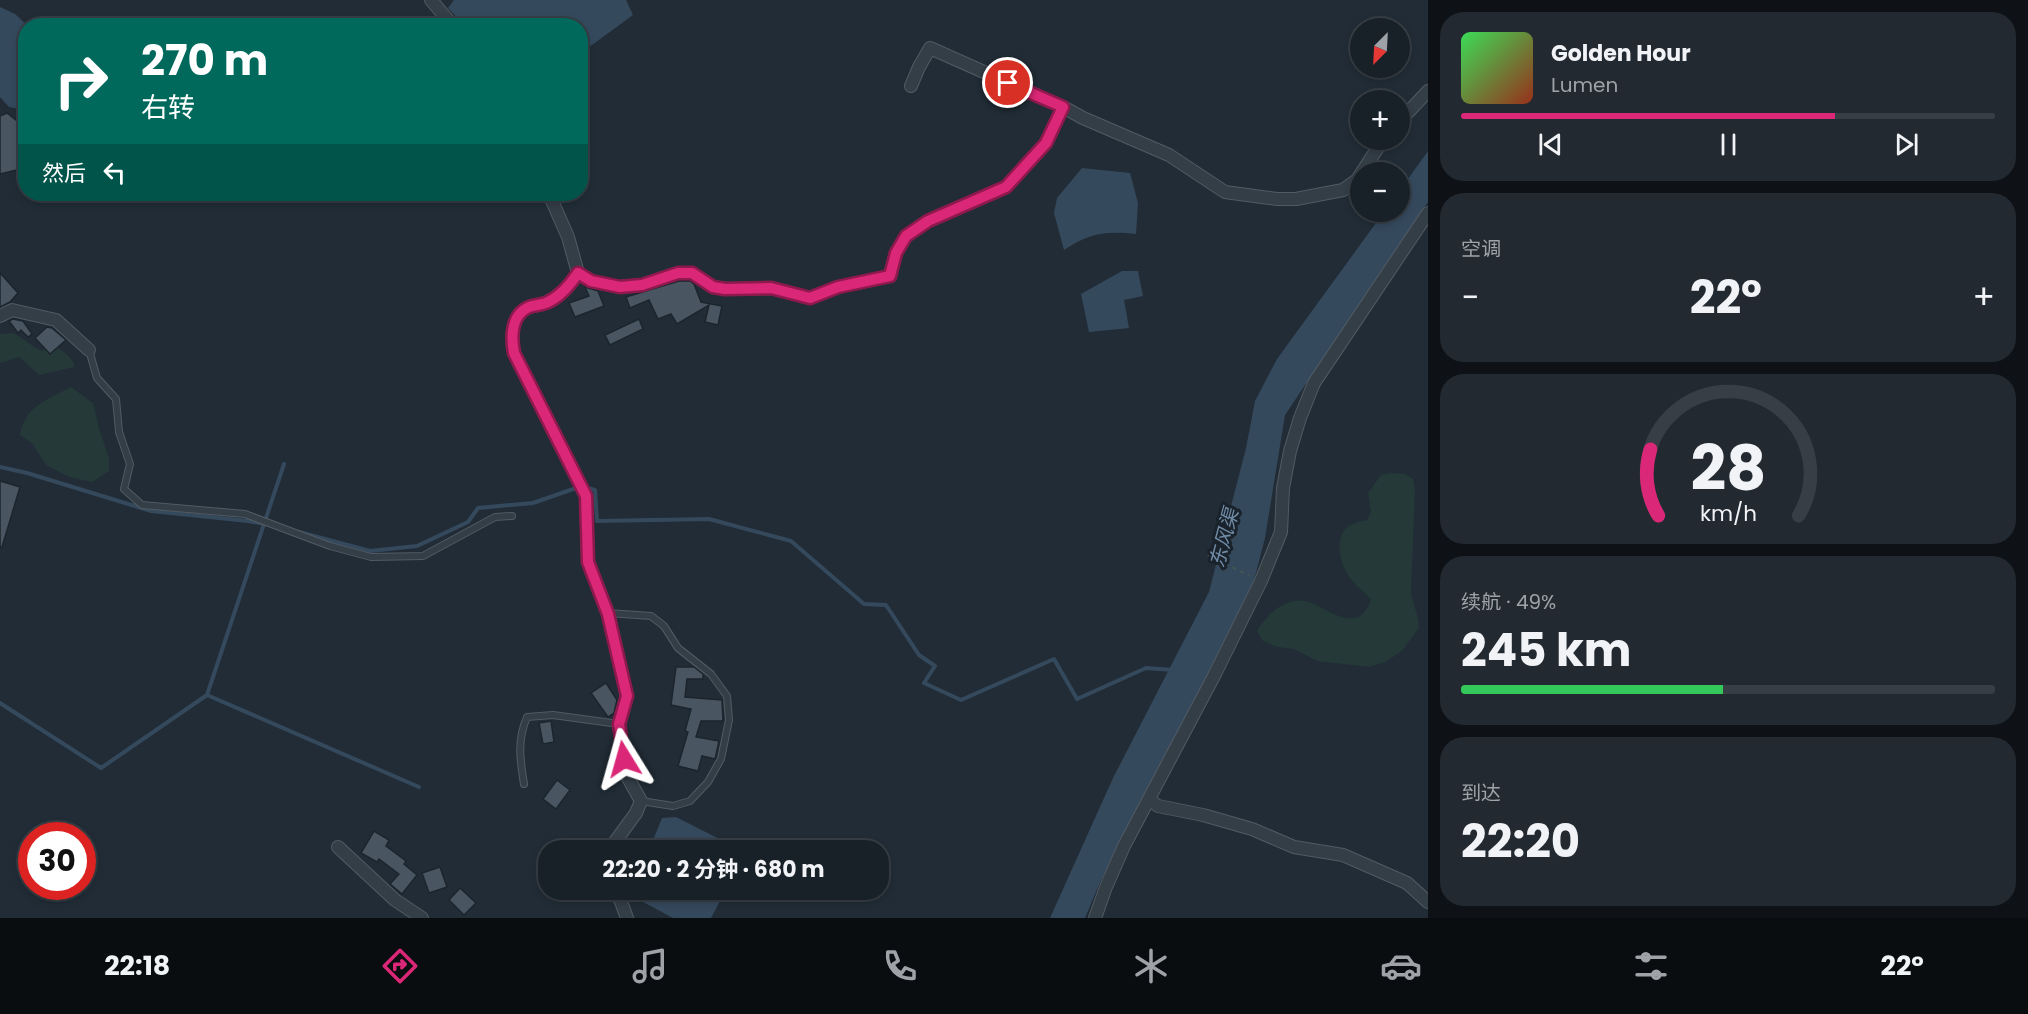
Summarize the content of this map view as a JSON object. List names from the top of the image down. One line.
{"water":["东风渠"],"north":"bottom left","page":{"map_buttons":["+","−"],"turn":["270 m","右转"],"song":["Golden Hour","Lumen"],"then":"然后","tile":["空调",["续航 · 49%","245 km"],["到达","22:20"]],"heat":["−","22°","+"],"limit":"30","trip":"22:20 · 2 分钟 · 680 m","tabs":["22:18","22°"],"gauge":["28","km/h"]}}
